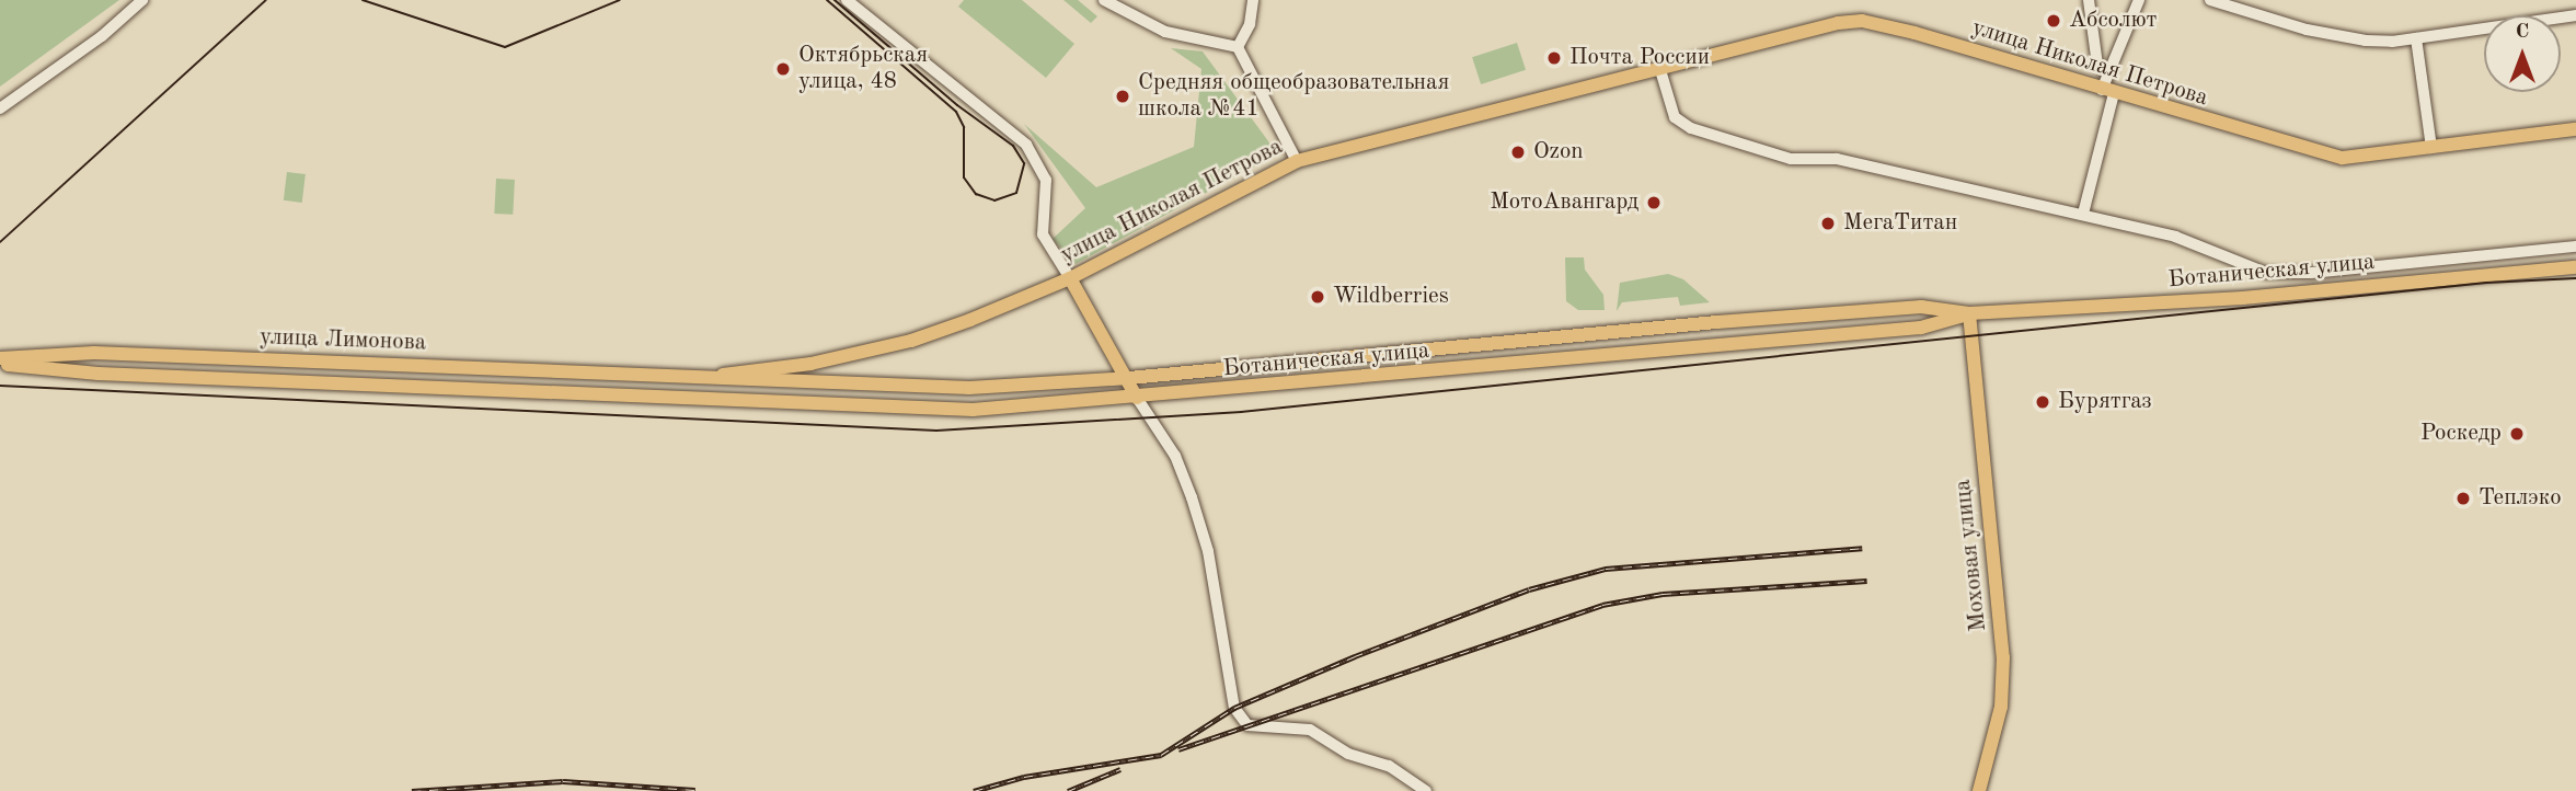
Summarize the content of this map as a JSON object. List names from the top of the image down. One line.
{"streets":{"main road":["улица Николая Петрова","Ботаническая улица","улица Лимонова","Моховая улица"]},"crossings":[["улица Николая Петрова","Ботаническая улица"],["улица Николая Петрова","улица Лимонова"],["Ботаническая улица","улица Лимонова"],["Ботаническая улица","Моховая улица"]],"places":["Абсолют","Почта России","Октябрьская улица, 48","Средняя общеобразовательная школа №41","Ozon","МотоАвангард","МегаТитан","Wildberries","Бурятгаз","Роскедр","Теплэко"],"north":"top"}
